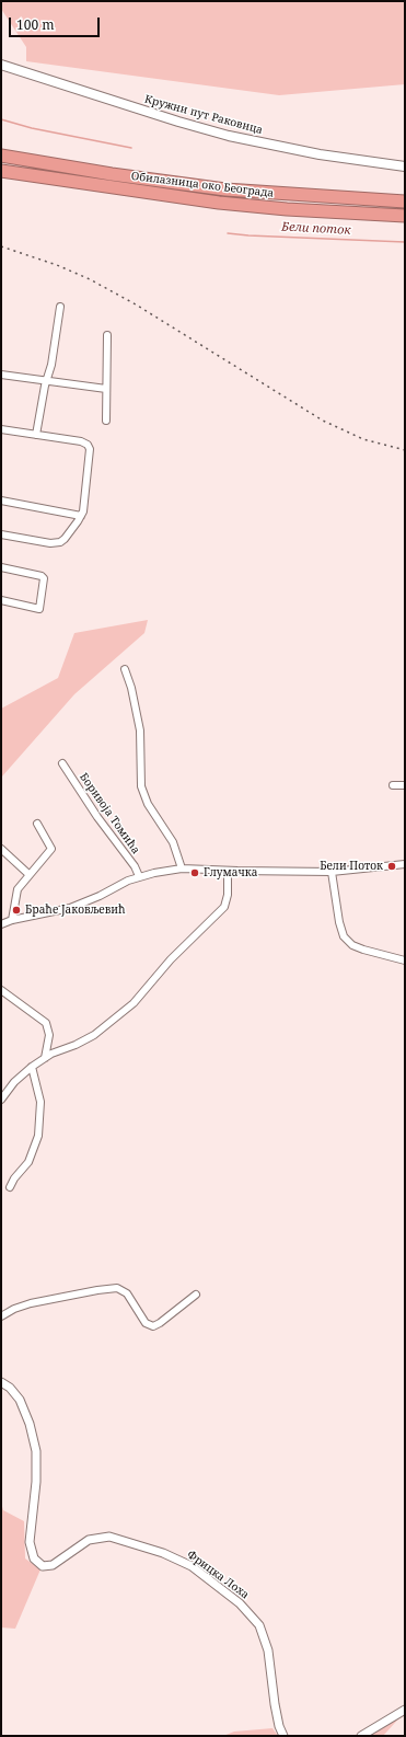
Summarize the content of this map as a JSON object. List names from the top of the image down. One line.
{"streets":{"highway":["Обилазница око Београда"],"main road":["Кружни пут Раковица"],"street":["Боривоја Томића","Фрицка Лоха"]},"water":["Бели поток"],"places":["Бели Поток","Глумачка","Браће Јаковљевић"],"scale_bar":"100 m"}
